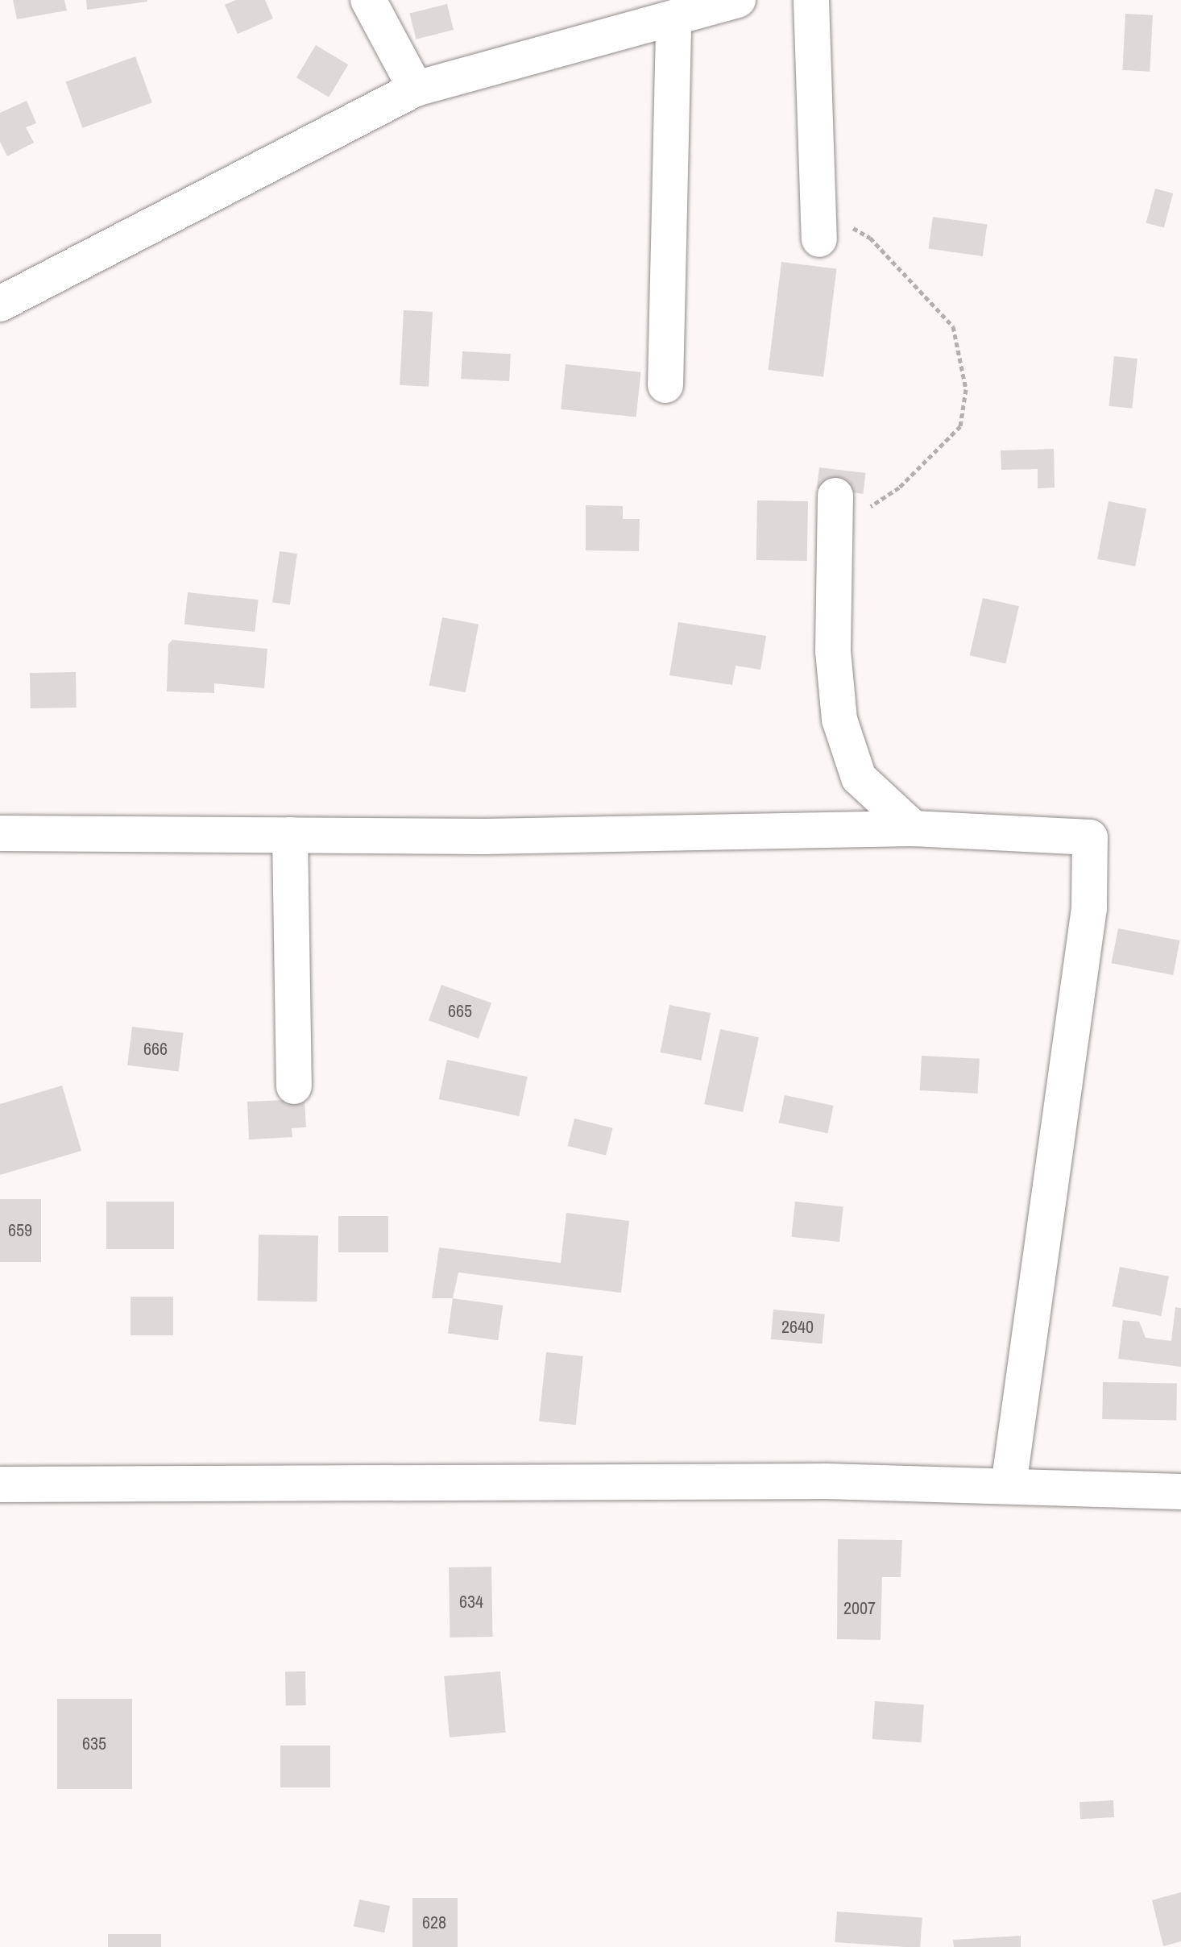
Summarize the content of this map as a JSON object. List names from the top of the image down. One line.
{"house_numbers":["665","666","659","2640","634","2007","635","628"]}
